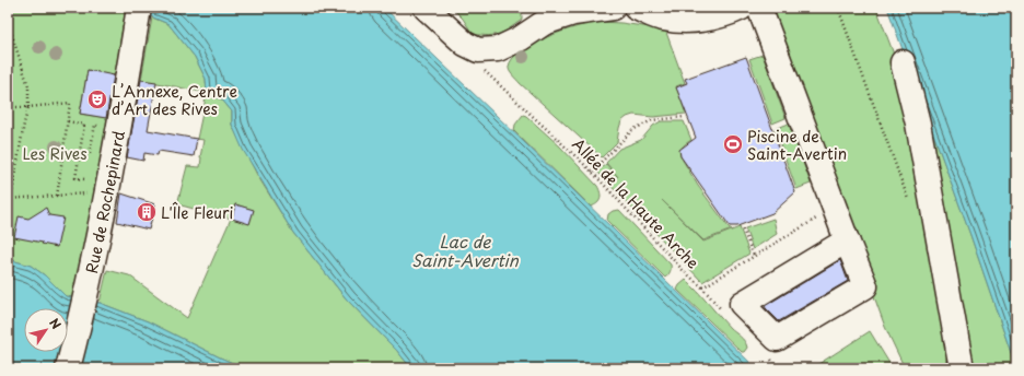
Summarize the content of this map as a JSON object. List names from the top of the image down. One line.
{"streets":{"street":["Rue de Rochepinard"],"path":["Allée de la Haute Arche"]},"water":["Lac de Saint-Avertin"],"parks":["Les Rives"],"places":{"theatre":["LʼAnnexe, Centre dʼArt des Rives"],"sports":["Piscine de Saint-Avertin"],"building":["L'Île Fleuri"]},"north":"top right"}
